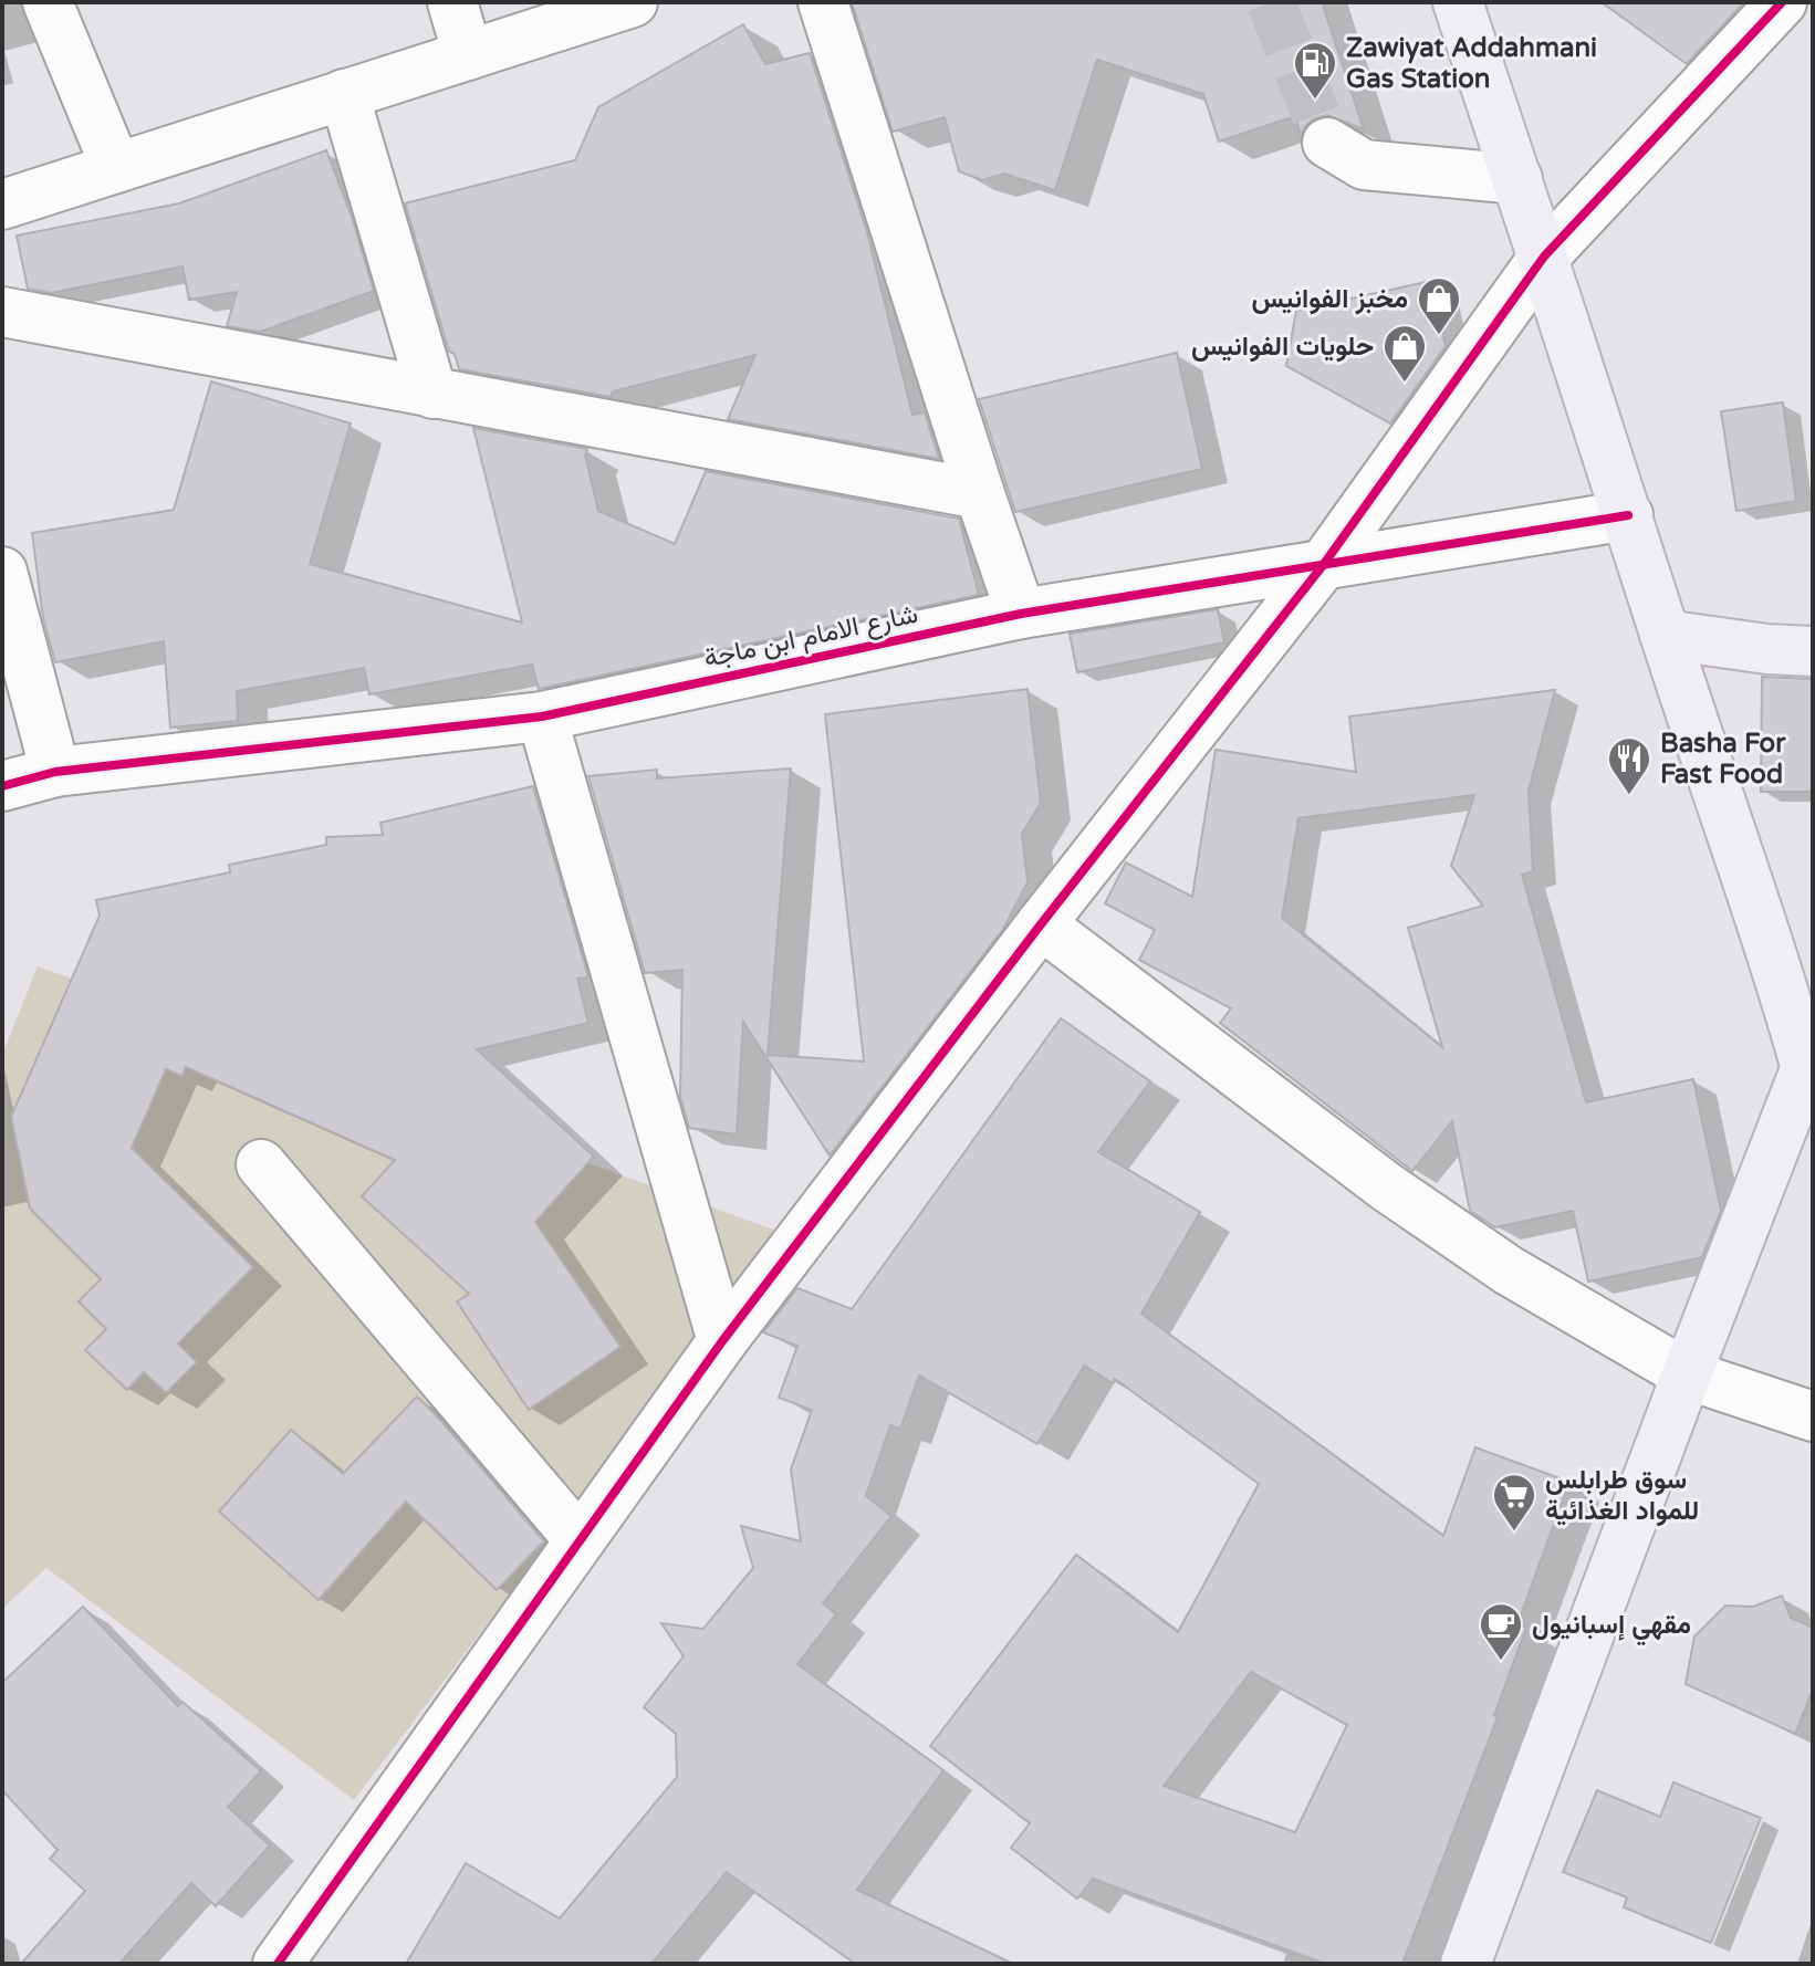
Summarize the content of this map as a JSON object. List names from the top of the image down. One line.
{"streets":{"street":["شارع الامام ابن ماجة"]},"places":{"fuel station":["Zawiyat Addahmani Gas Station"],"shop":["مخبز الفوانيس","حلويات الفوانيس"],"restaurant":["Basha For Fast Food"],"supermarket":["سوق طرابلس للمواد الغذائية"],"cafe":["مقهي إسبانيول"]}}
